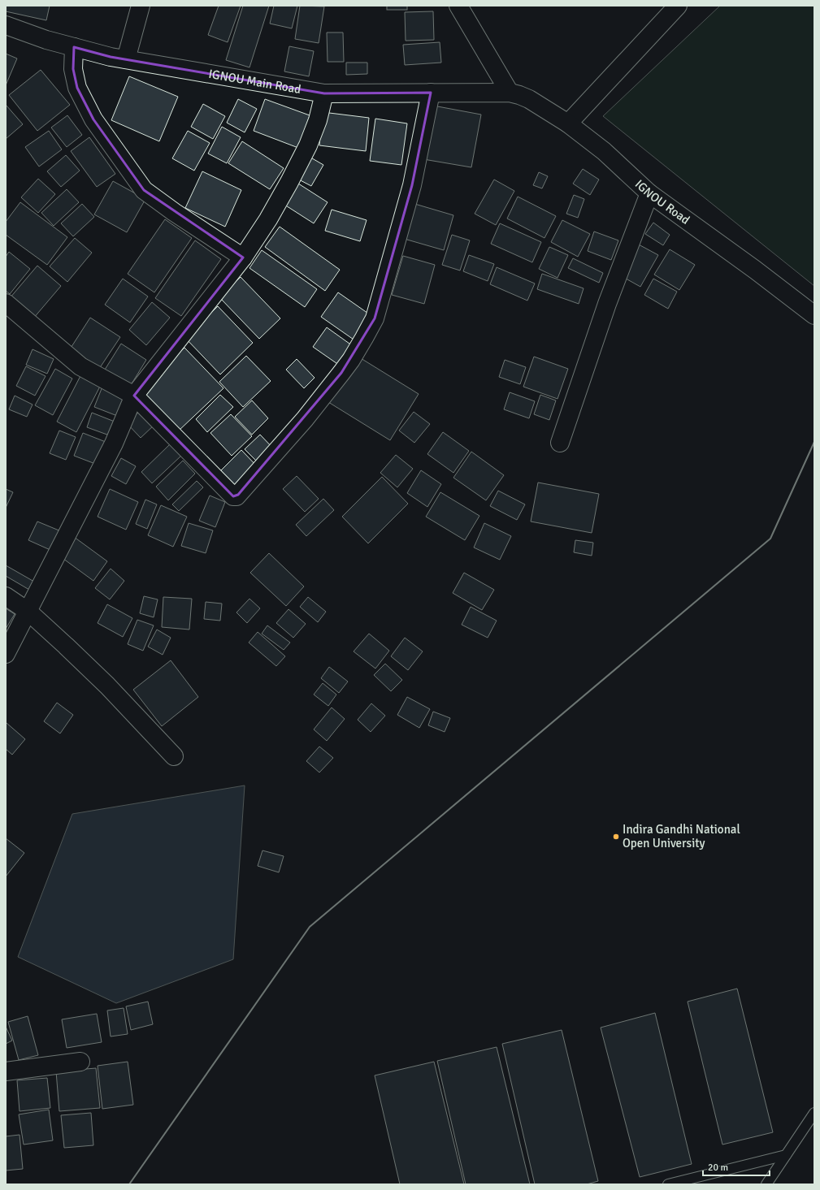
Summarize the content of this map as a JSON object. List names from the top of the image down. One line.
{"streets":{"street":["IGNOU Main Road","IGNOU Road"]},"crossings":[["IGNOU Main Road","IGNOU Road"]],"places":["Indira Gandhi National Open University"],"scale_bar":"20 m"}
